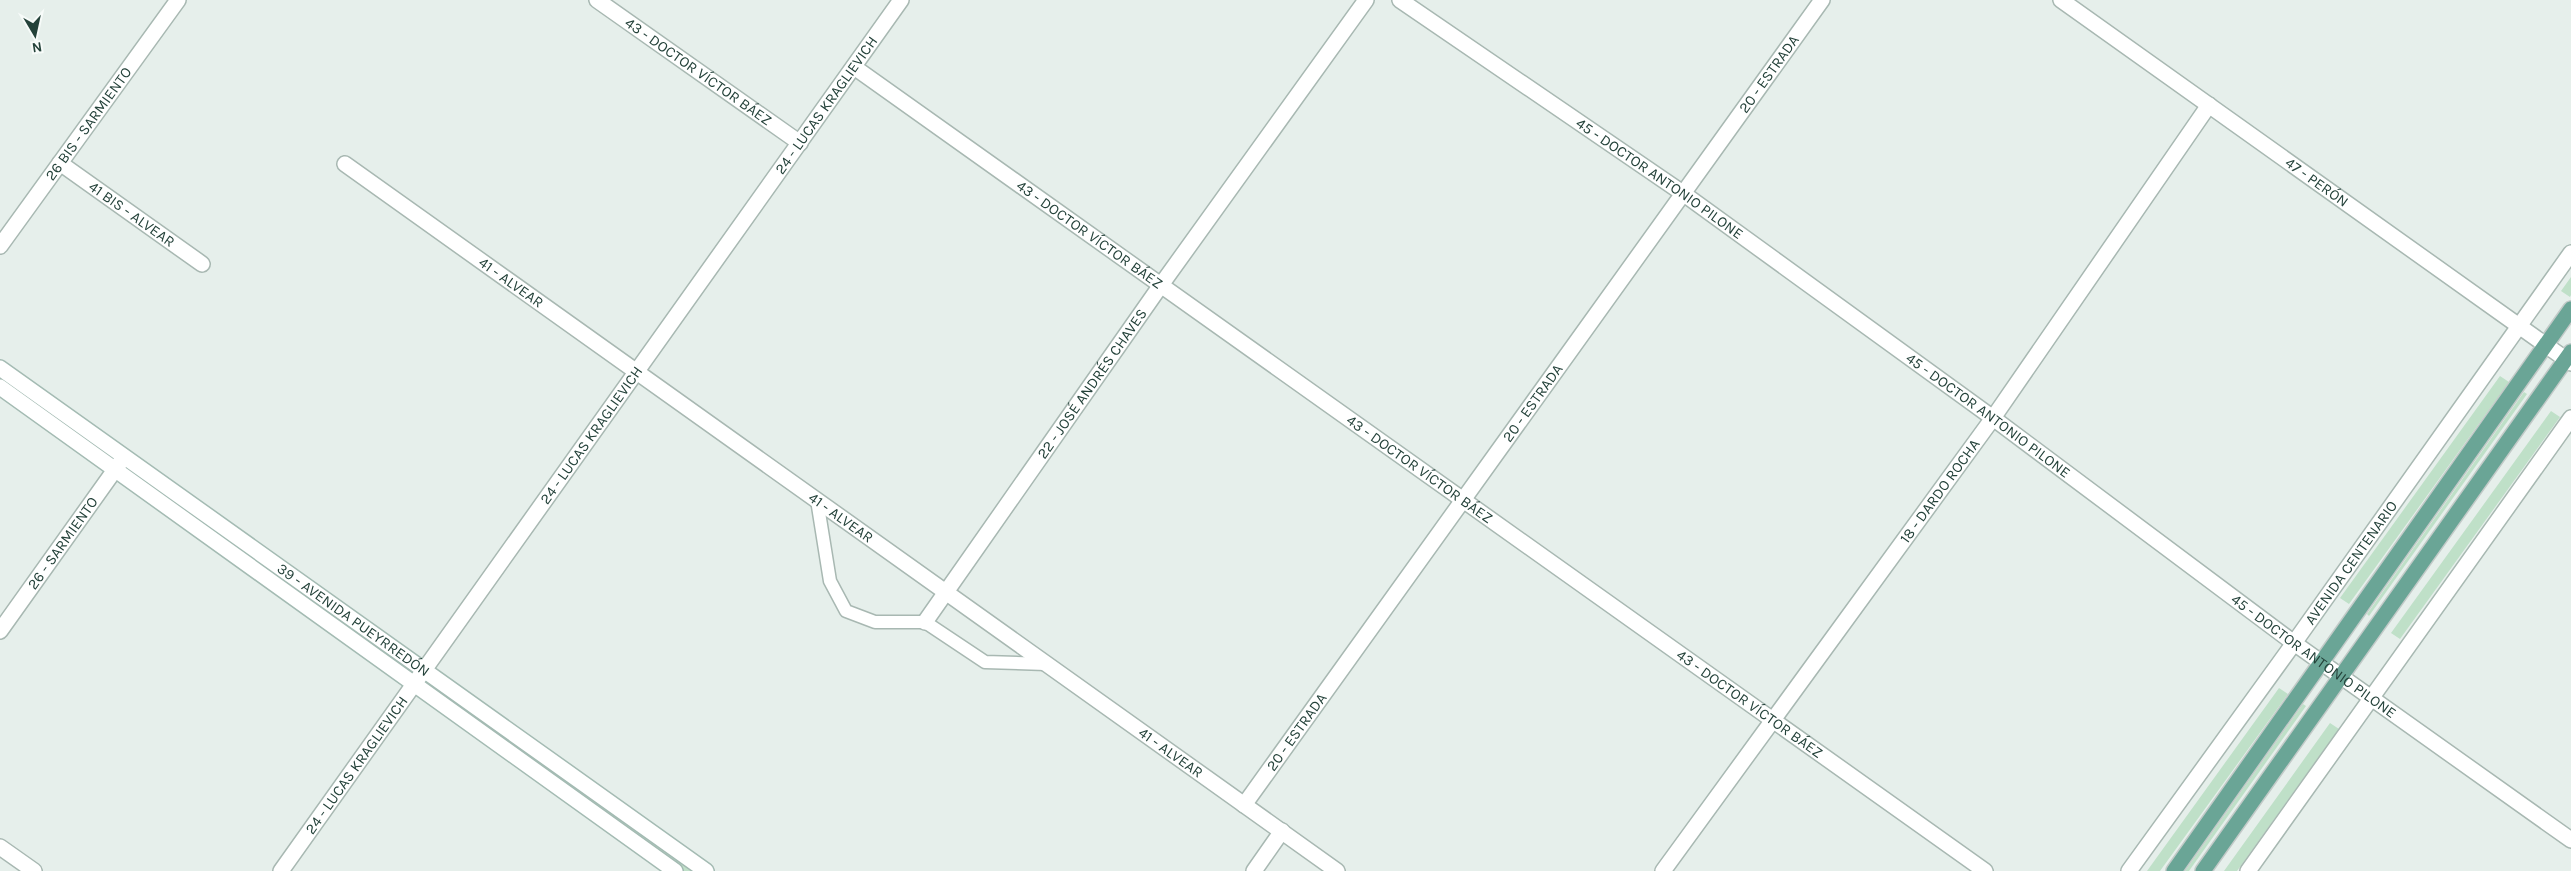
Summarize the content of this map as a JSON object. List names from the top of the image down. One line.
{"streets":{"street":["43 - DOCTOR VÍCTOR BÁEZ","20 - ESTRADA","24 - LUCAS KRAGLIEVICH","26 BIS - SARMIENTO","45 - DOCTOR ANTONIO PILONE","47 - PERÓN","41 BIS - ALVEAR","41 - ALVEAR","22 - JOSÉ ANDRÉS CHAVES","18 - DARDO ROCHA","26 - SARMIENTO","AVENIDA CENTENARIO","39 - AVENIDA PUEYRREDÓN"]},"crossings":[["43 - DOCTOR VÍCTOR BÁEZ","20 - ESTRADA"],["43 - DOCTOR VÍCTOR BÁEZ","24 - LUCAS KRAGLIEVICH"],["43 - DOCTOR VÍCTOR BÁEZ","22 - JOSÉ ANDRÉS CHAVES"],["43 - DOCTOR VÍCTOR BÁEZ","18 - DARDO ROCHA"],["20 - ESTRADA","45 - DOCTOR ANTONIO PILONE"],["20 - ESTRADA","41 - ALVEAR"],["24 - LUCAS KRAGLIEVICH","41 - ALVEAR"],["24 - LUCAS KRAGLIEVICH","39 - AVENIDA PUEYRREDÓN"],["26 BIS - SARMIENTO","41 BIS - ALVEAR"],["45 - DOCTOR ANTONIO PILONE","18 - DARDO ROCHA"],["45 - DOCTOR ANTONIO PILONE","AVENIDA CENTENARIO"],["47 - PERÓN","18 - DARDO ROCHA"],["47 - PERÓN","AVENIDA CENTENARIO"],["41 - ALVEAR","22 - JOSÉ ANDRÉS CHAVES"],["26 - SARMIENTO","39 - AVENIDA PUEYRREDÓN"]],"north":"bottom"}
